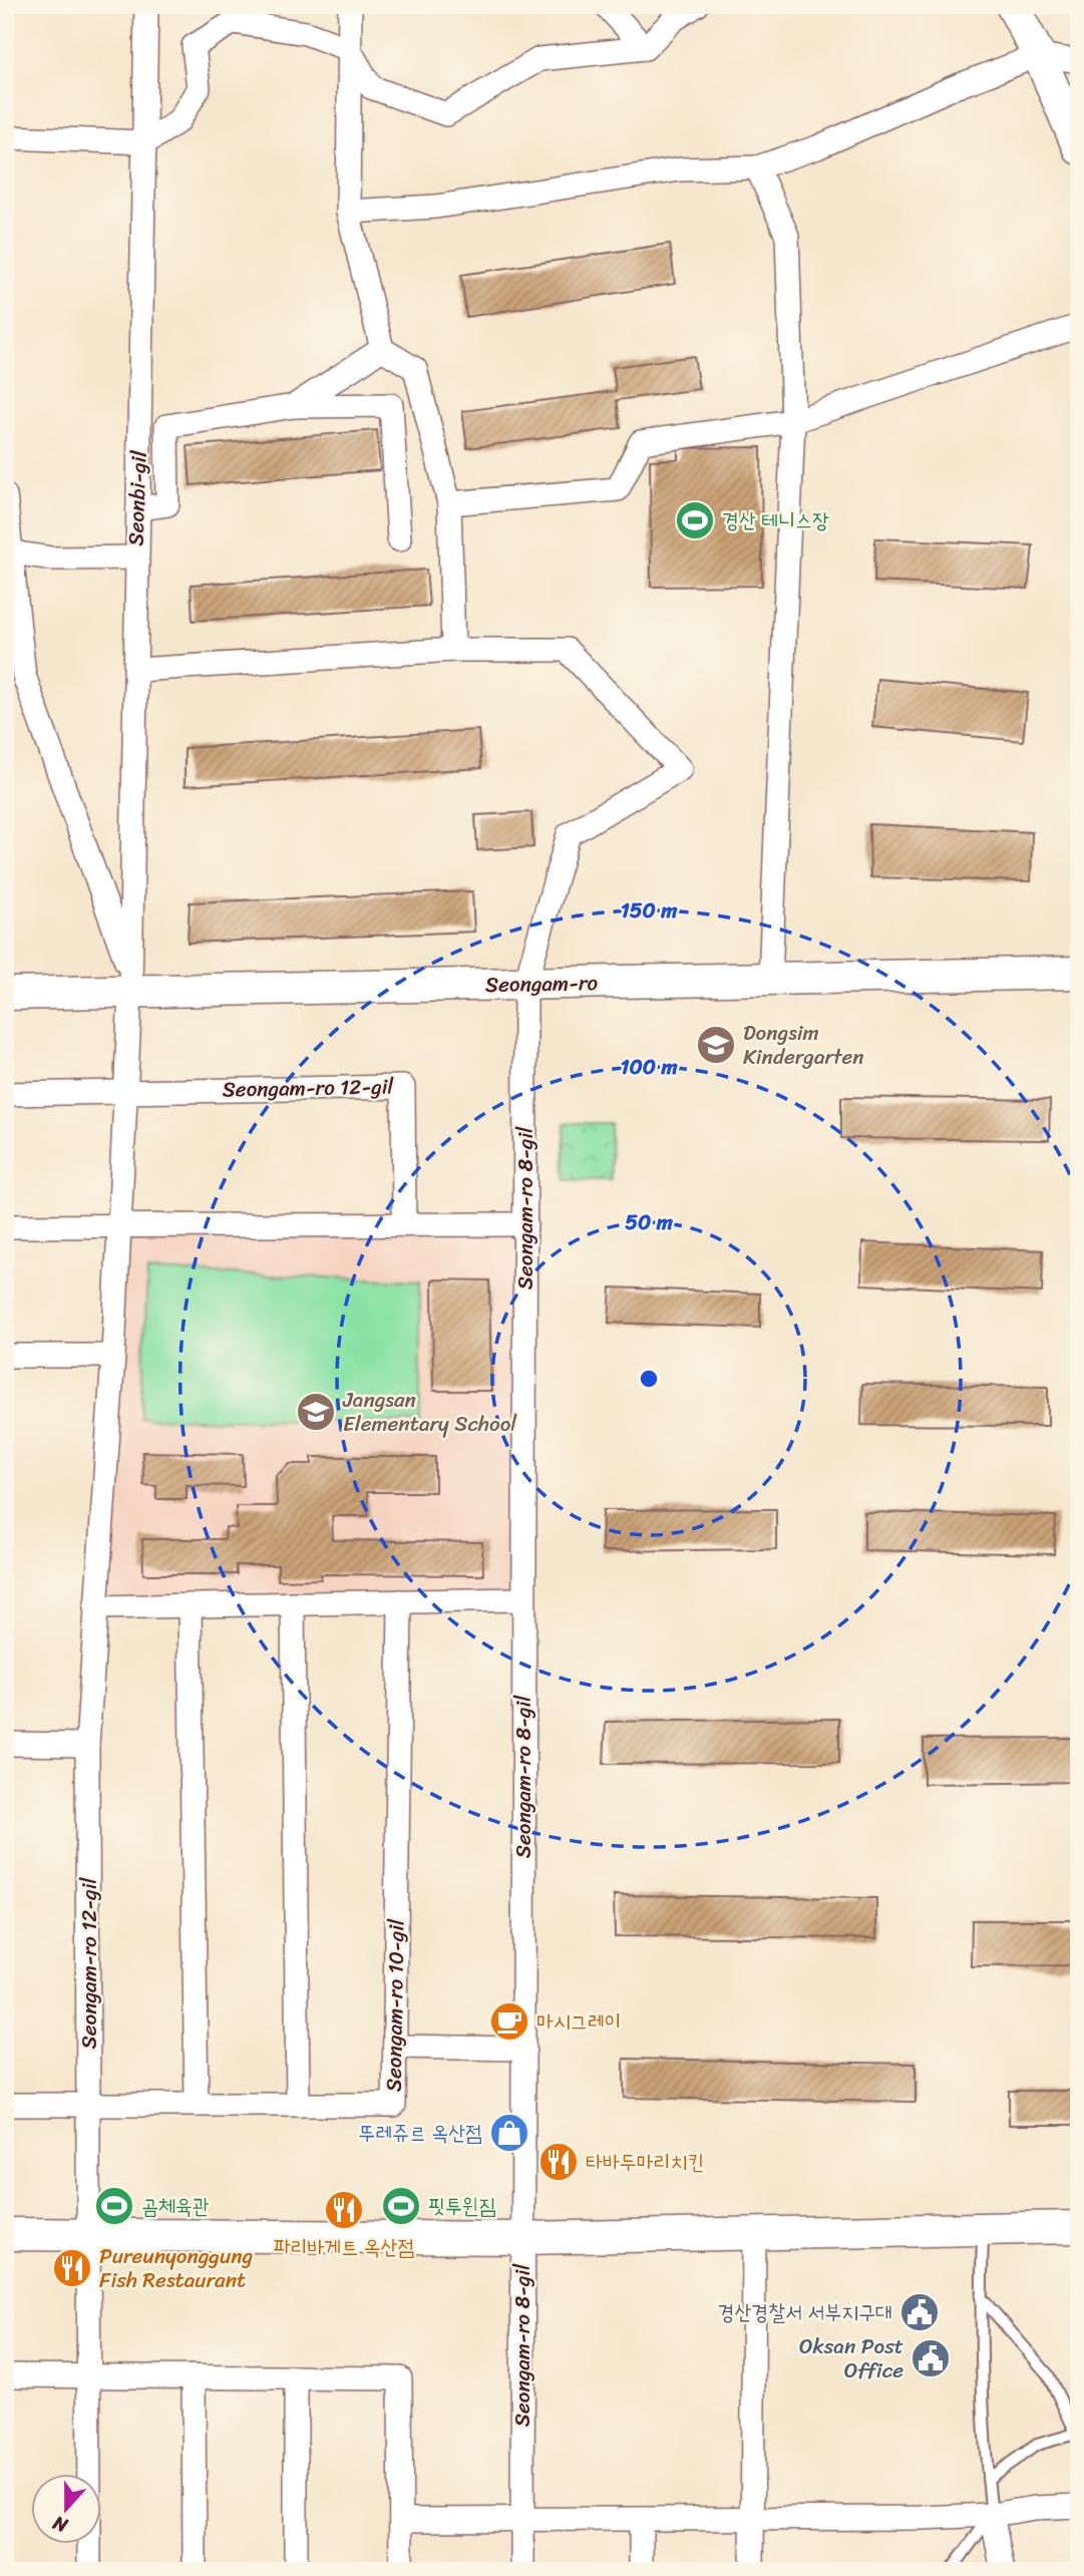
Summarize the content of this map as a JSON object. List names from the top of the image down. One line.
{"streets":{"street":["Seonbi-gil","Seongam-ro","Seongam-ro 12-gil","Seongam-ro 8-gil","Seongam-ro 10-gil"]},"crossings":[["Seonbi-gil","Seongam-ro"],["Seonbi-gil","Seongam-ro 12-gil"],["Seongam-ro","Seongam-ro 12-gil"],["Seongam-ro","Seongam-ro 8-gil"],["Seongam-ro 12-gil","Seongam-ro 10-gil"]],"places":{"sports":["경산 테니스장","곰체육관","핏투윈짐"],"school or university":["Dongsim Kindergarten","Jangsan Elementary School"],"cafe":["마시그레이"],"shop":["뚜레쥬르 옥산점"],"restaurant":["타바두마리치킨","파리바게트 옥산점","Pureunyonggung Fish Restaurant"],"public building":["경산경찰서 서부지구대","Oksan Post Office"]},"north":"bottom","rings":["150 m","100 m","50 m"]}
